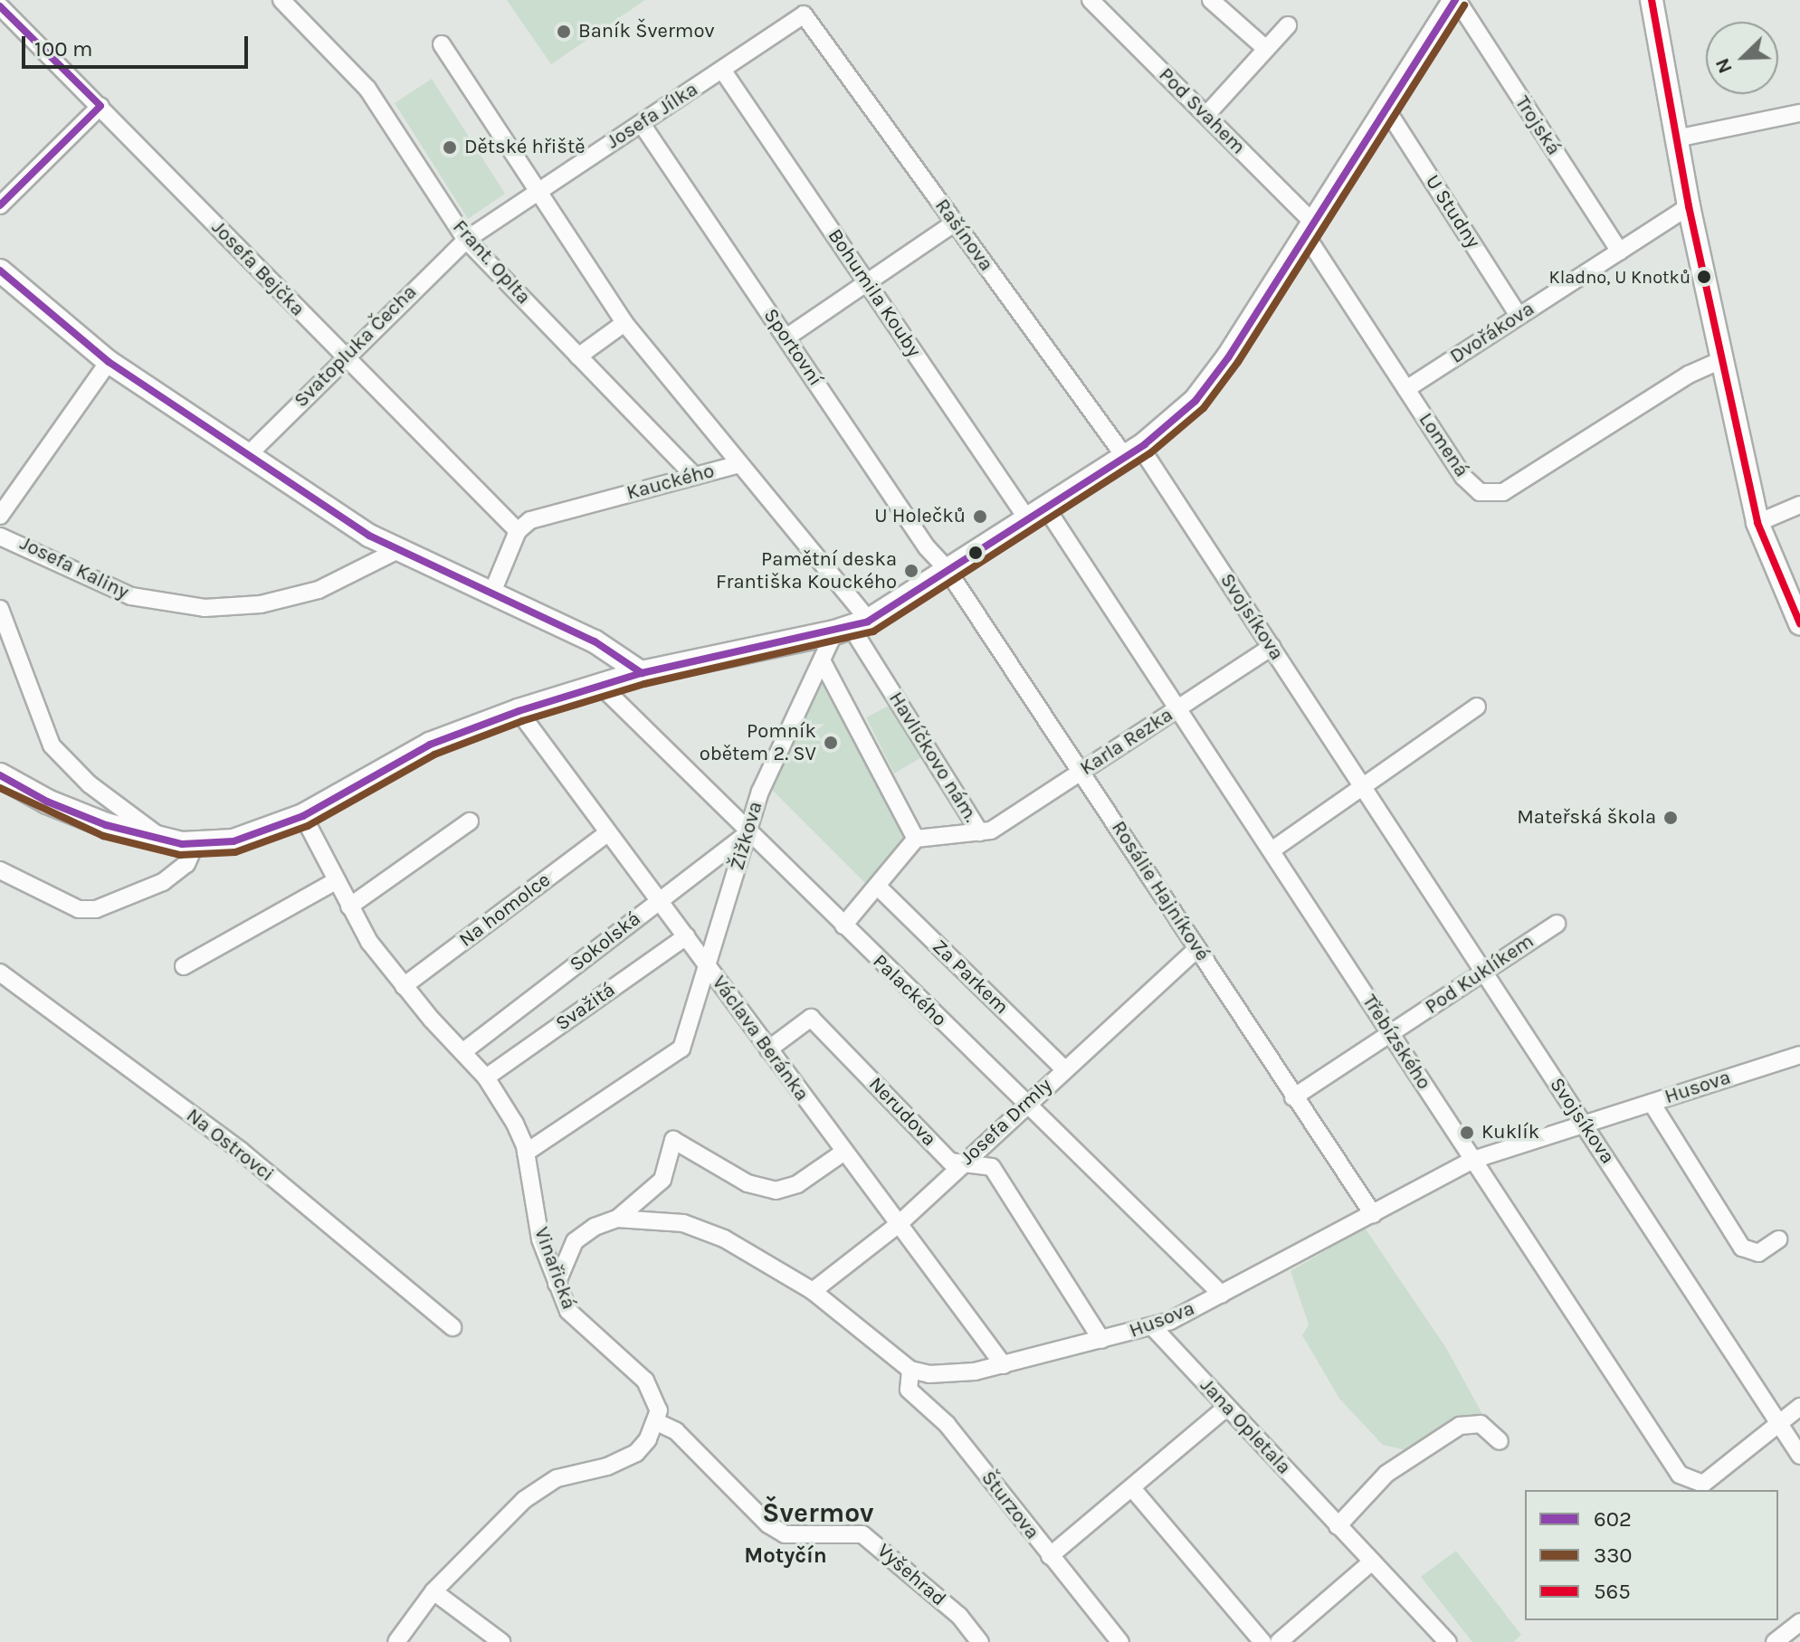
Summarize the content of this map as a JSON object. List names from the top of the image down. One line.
{"streets":{"street":["Pod Svahem","Josefa Jílka","Trojská","U Studny","Rašínova","Frant. Oplta","Josefa Bejčka","Bohumila Kouby","Dvořákova","Svatopluka Čecha","Sportovní","Lomená","Kauckého","Josefa Kaliny","Svojsíkova","Karla Rezka","Havlíčkovo nám.","Žižkova","Rosálie Hajníkové","Na homolce","Sokolská","Pod Kuklíkem","Za Parkem","Palackého","Svažitá","Václava Beránka","Třebízského","Husova","Nerudova","Josefa Drmly","Na Ostrovci","Vinařická","Jana Opletala","Šturzova","Vyšehrad"]},"crossings":[["Pod Svahem","Lomená"],["Josefa Jílka","Rašínova"],["Josefa Jílka","Frant. Oplta"],["Josefa Jílka","Bohumila Kouby"],["Josefa Jílka","Svatopluka Čecha"],["Josefa Jílka","Sportovní"],["Trojská","Dvořákova"],["U Studny","Dvořákova"],["Rašínova","Svojsíkova"],["Frant. Oplta","Svatopluka Čecha"],["Frant. Oplta","Kauckého"],["Josefa Bejčka","Svatopluka Čecha"],["Josefa Bejčka","Kauckého"],["Bohumila Kouby","Třebízského"],["Dvořákova","Lomená"],["Sportovní","Rosálie Hajníkové"],["Kauckého","Havlíčkovo nám."],["Kauckého","Žižkova"],["Svojsíkova","Karla Rezka"],["Svojsíkova","Pod Kuklíkem"],["Svojsíkova","Třebízského"],["Svojsíkova","Husova"],["Karla Rezka","Havlíčkovo nám."],["Karla Rezka","Rosálie Hajníkové"],["Karla Rezka","Třebízského"],["Havlíčkovo nám.","Žižkova"],["Žižkova","Sokolská"],["Žižkova","Palackého"],["Žižkova","Václava Beránka"],["Žižkova","Vinařická"],["Rosálie Hajníkové","Pod Kuklíkem"],["Rosálie Hajníkové","Husova"],["Rosálie Hajníkové","Josefa Drmly"],["Na homolce","Václava Beránka"],["Na homolce","Vinařická"],["Sokolská","Palackého"],["Sokolská","Václava Beránka"],["Sokolská","Vinařická"],["Pod Kuklíkem","Třebízského"],["Za Parkem","Josefa Drmly"],["Palackého","Husova"],["Palackého","Josefa Drmly"],["Svažitá","Václava Beránka"],["Svažitá","Vinařická"],["Václava Beránka","Husova"],["Václava Beránka","Nerudova"],["Václava Beránka","Josefa Drmly"],["Třebízského","Husova"],["Husova","Nerudova"],["Husova","Jana Opletala"],["Husova","Šturzova"],["Nerudova","Josefa Drmly"],["Vinařická","Vyšehrad"]],"districts":["Švermov","Motyčín"],"places":["Baník Švermov","Dětské hřiště","Kladno, U Knotků","U Holečků","Pamětní deska Františka Kouckého","Pomník obětem 2. SV","Mateřská škola","Kuklík"],"lines":["transit line 602","transit line 565","transit line 330"],"legend":["602","330","565"],"scale_bar":"100 m","north":"bottom left"}
